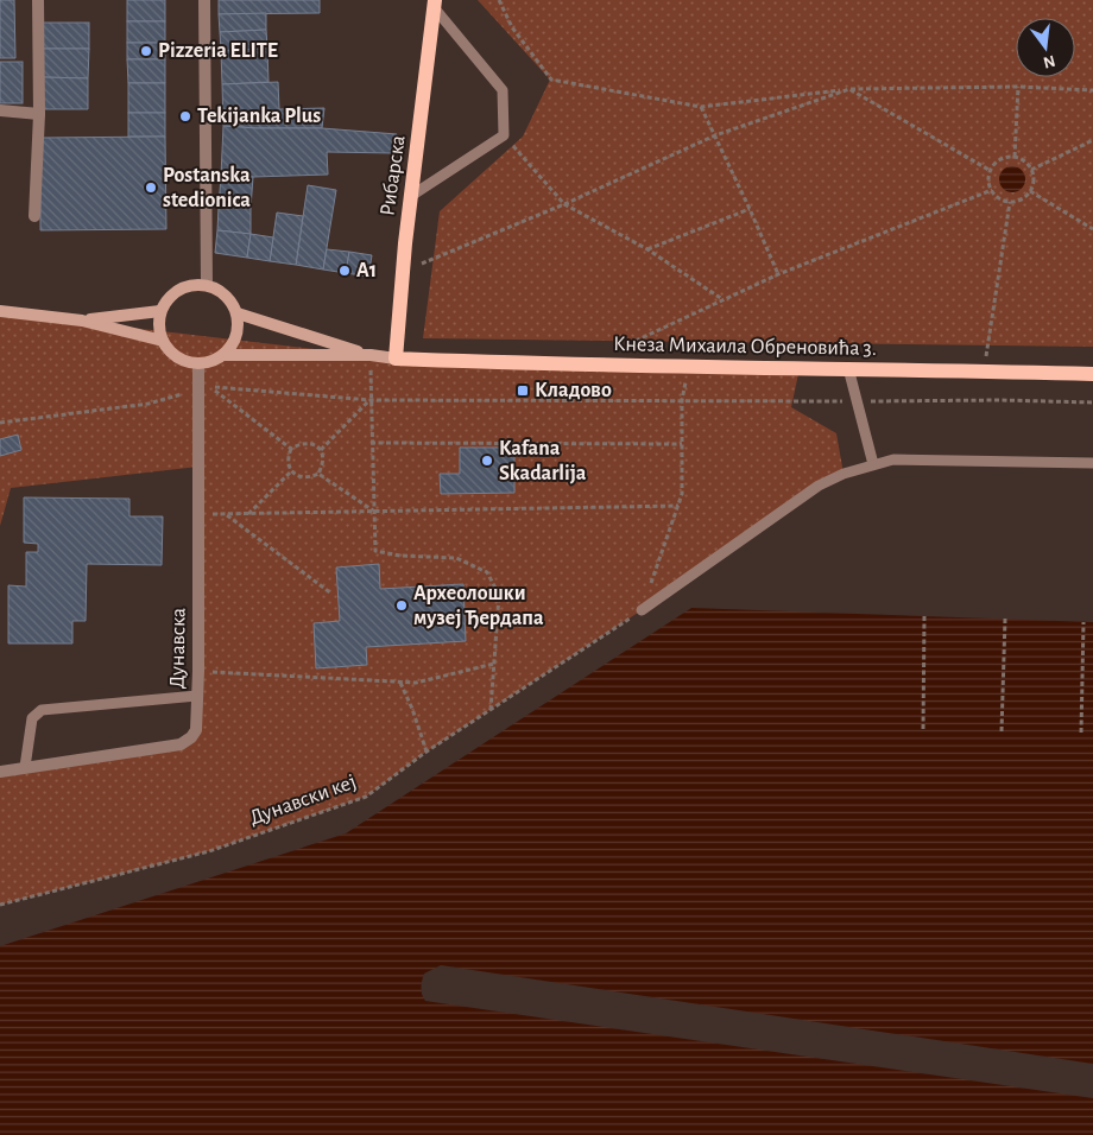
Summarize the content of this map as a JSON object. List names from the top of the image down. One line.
{"streets":{"main road":["Рибарска","Кнеза Михаила Обреновића 3."],"street":["Дунавска"],"path":["Дунавски кеј"]},"crossings":[["Рибарска","Кнеза Михаила Обреновића 3."]],"places":{"other":["Pizzeria ELITE","Tekijanka Plus","Postanska stedionica","A1","Kafana Skadarlija","Археолошки музеј Ђердапа"],"transit":["Кладово"]},"north":"bottom"}
